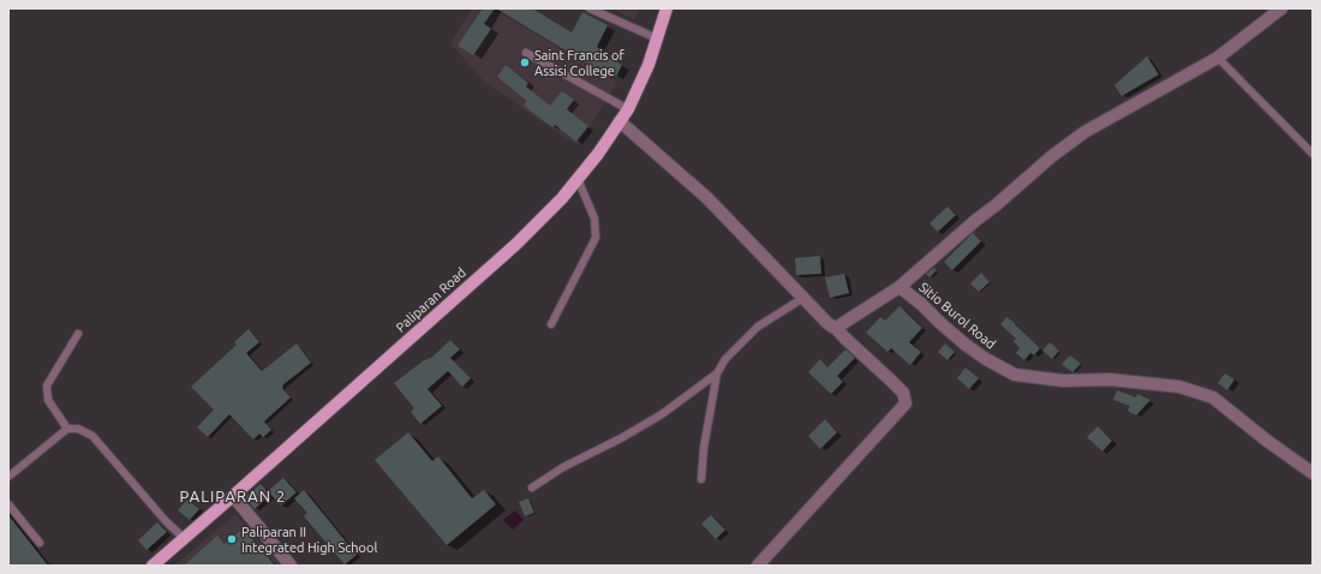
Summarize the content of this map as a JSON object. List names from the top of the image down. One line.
{"streets":{"main road":["Paliparan Road"],"street":["Sitio Burol Road"]},"districts":["PALIPARAN 2"],"places":["Saint Francis of Assisi College","Paliparan II Integrated High School"]}
